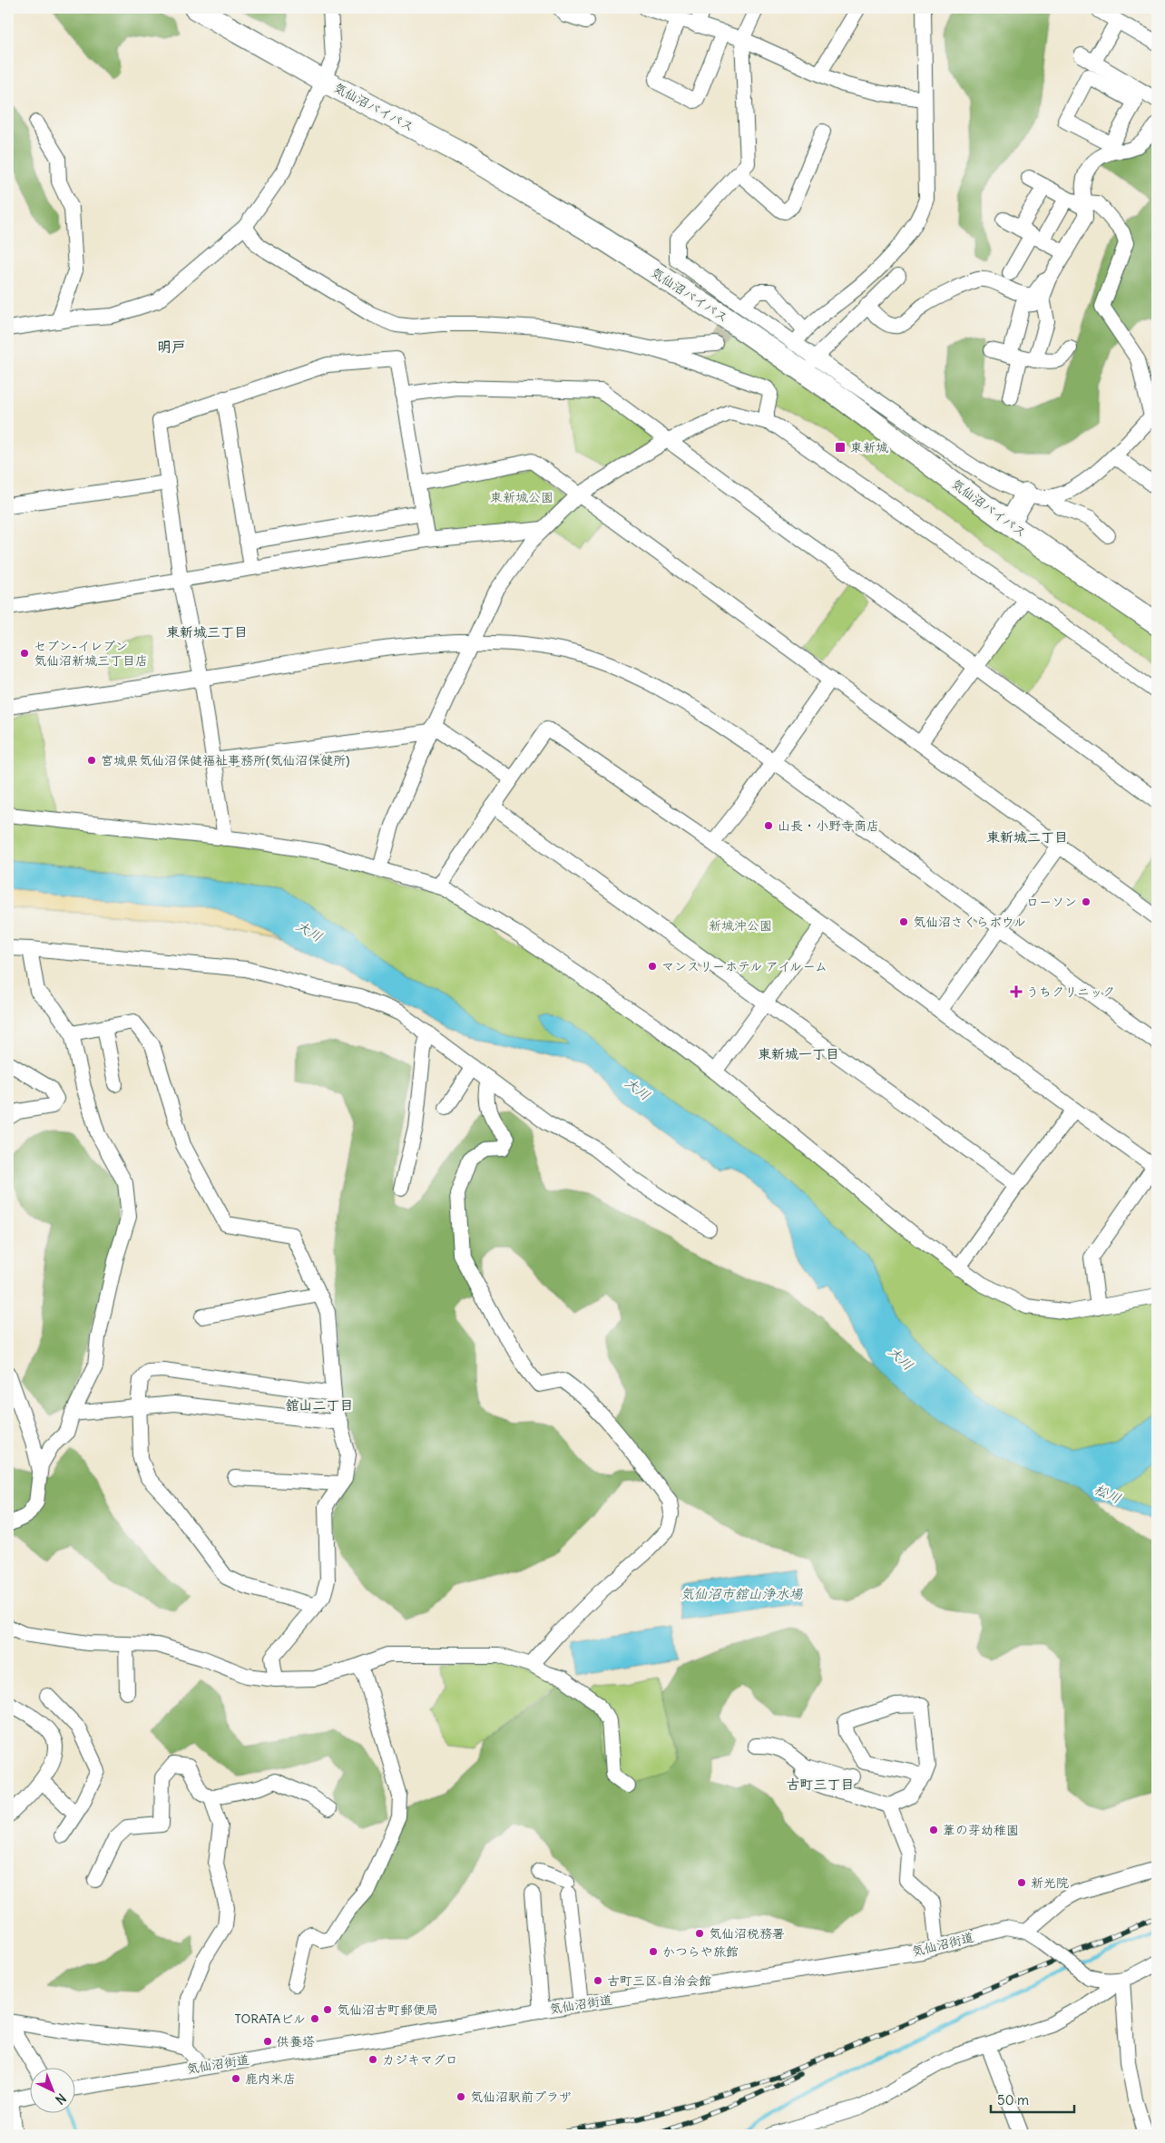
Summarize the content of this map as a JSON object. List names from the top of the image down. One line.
{"streets":{"highway":["気仙沼バイパス"],"street":["気仙沼街道"]},"districts":["明戸","東新城三丁目","東新城二丁目","東新城一丁目","舘山二丁目","古町三丁目"],"water":["大川","松川","気仙沼市舘山浄水場"],"parks":["東新城公園","新城沖公園"],"places":{"transit":["東新城"],"other":["セブン-イレブン 気仙沼新城三丁目店","宮城県気仙沼保健福祉事務所(気仙沼保健所)","山長・小野寺商店","ローソン","気仙沼さくらボウル","マンスリーホテル アイルーム","葦の芽幼稚園","新光院","気仙沼税務署","かつらや旅館","古町三区 自治会館","気仙沼古町郵便局","TORATAビル","供養塔","カジキマグロ","鹿内米店","気仙沼駅前プラザ"],"health":["うちクリニック"]},"scale_bar":"50 m","north":"bottom right"}
